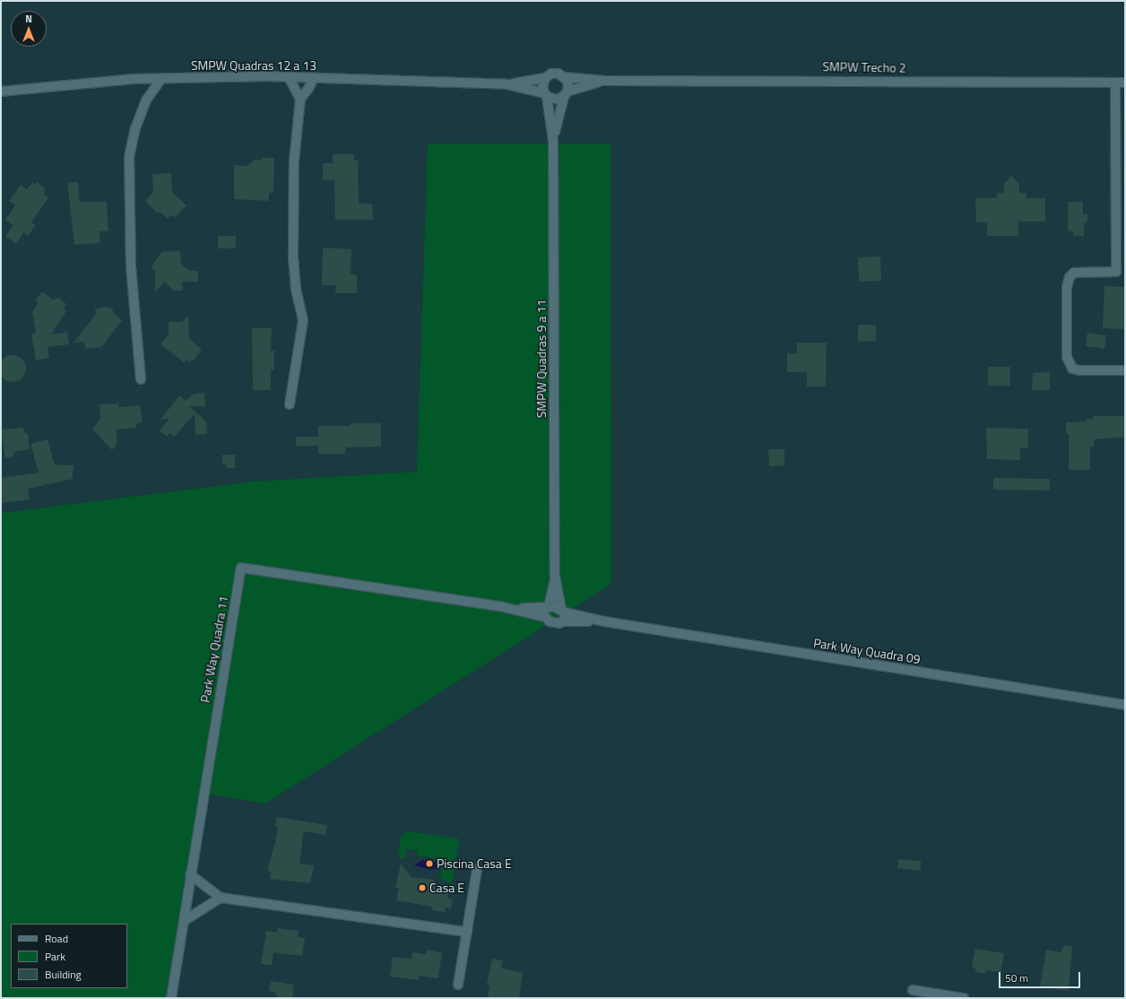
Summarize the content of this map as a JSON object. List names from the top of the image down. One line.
{"streets":{"street":["SMPW Quadras 12 a 13","SMPW Trecho 2","SMPW Quadras 9 a 11","Park Way Quadra 11","Park Way Quadra 09"]},"crossings":[["SMPW Quadras 12 a 13","SMPW Quadras 9 a 11"],["SMPW Quadras 9 a 11","Park Way Quadra 11"],["SMPW Quadras 9 a 11","Park Way Quadra 09"],["Park Way Quadra 11","Park Way Quadra 09"]],"places":["Piscina Casa E","Casa E"],"legend":["Road","Park","Building"],"scale_bar":"50 m","north":"top"}
